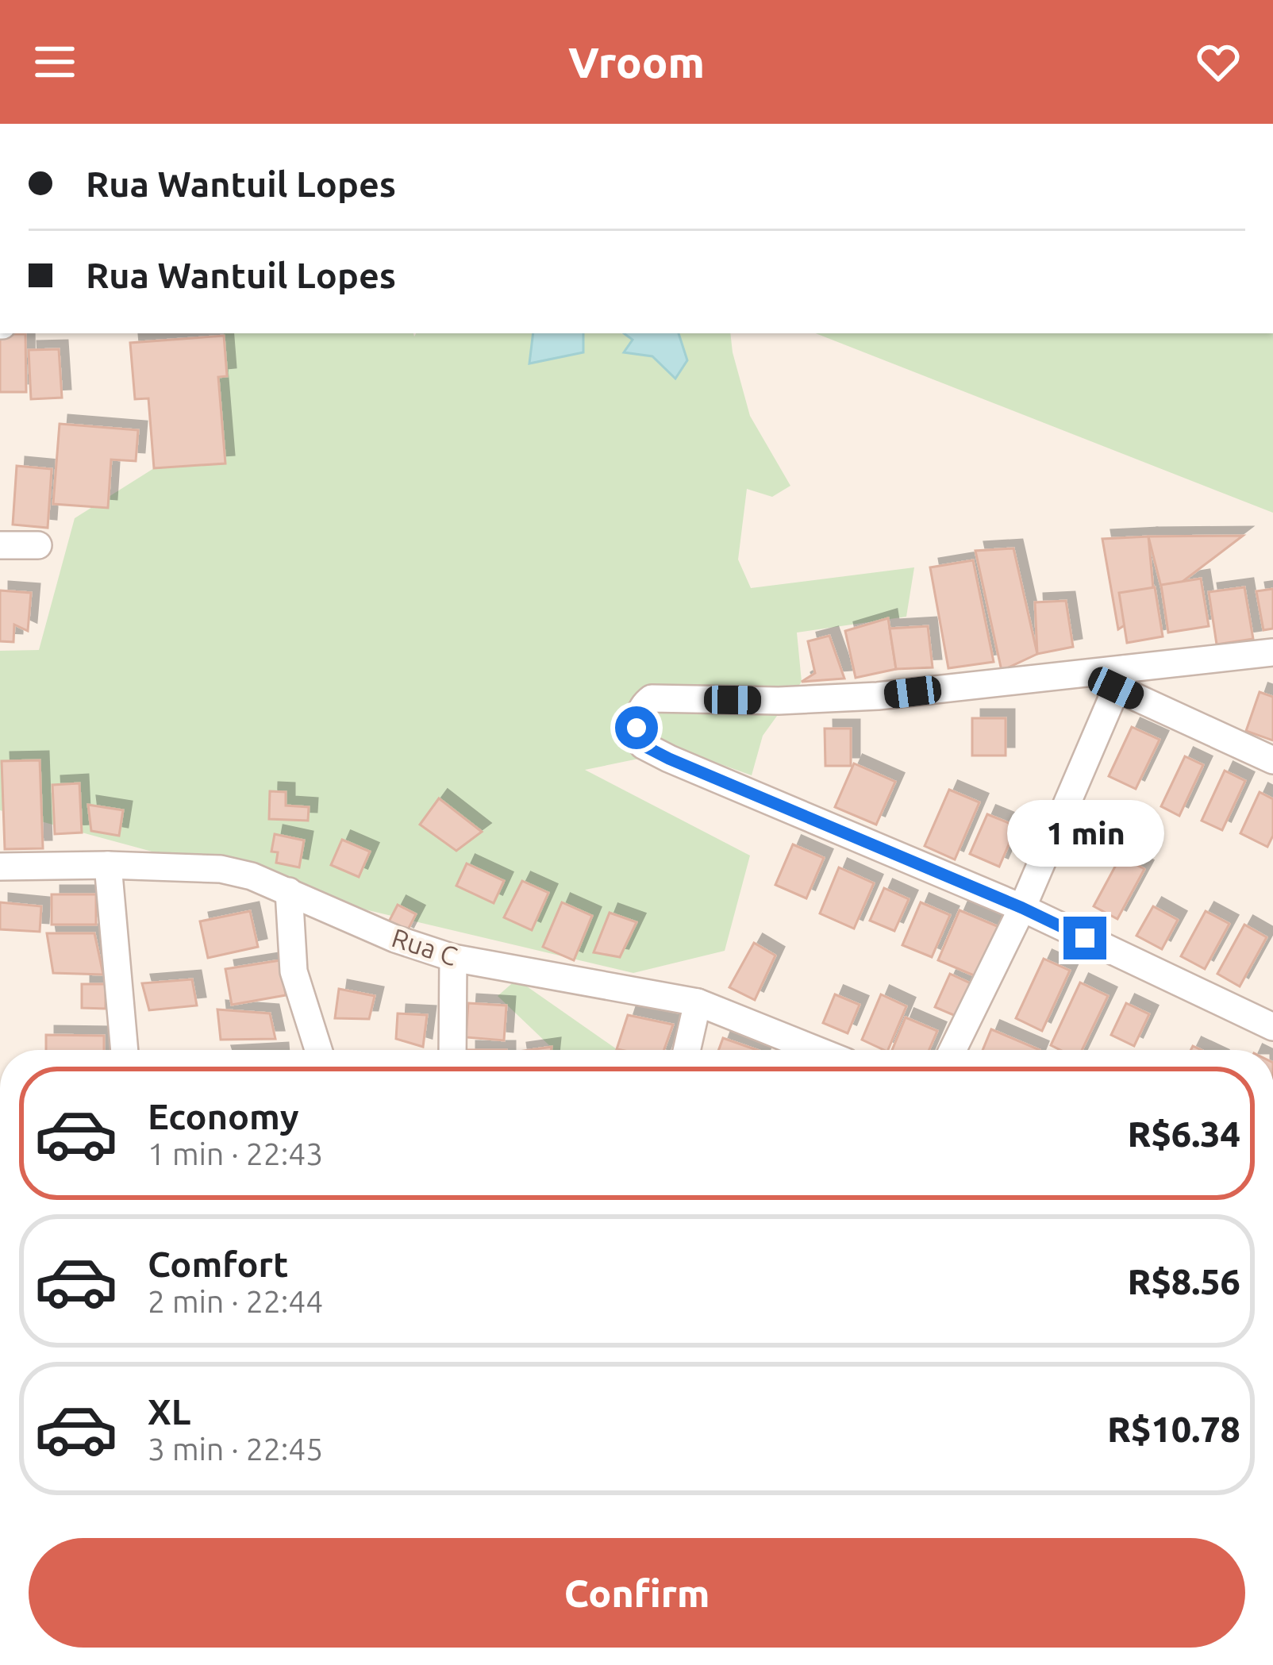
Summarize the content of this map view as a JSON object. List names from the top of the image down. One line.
{"streets":{"street":["Rua C"]},"page":{"header":"Vroom","banner":["Rua Wantuil Lopes","Rua Wantuil Lopes"],"bubble":"1 min","list":[{"name":"Economy","note":"1 min · 22:43","value":"R$6.34"},{"name":"Comfort","note":"2 min · 22:44","value":"R$8.56"},{"name":"XL","note":"3 min · 22:45","value":"R$10.78"}],"buttons":"Confirm"}}
